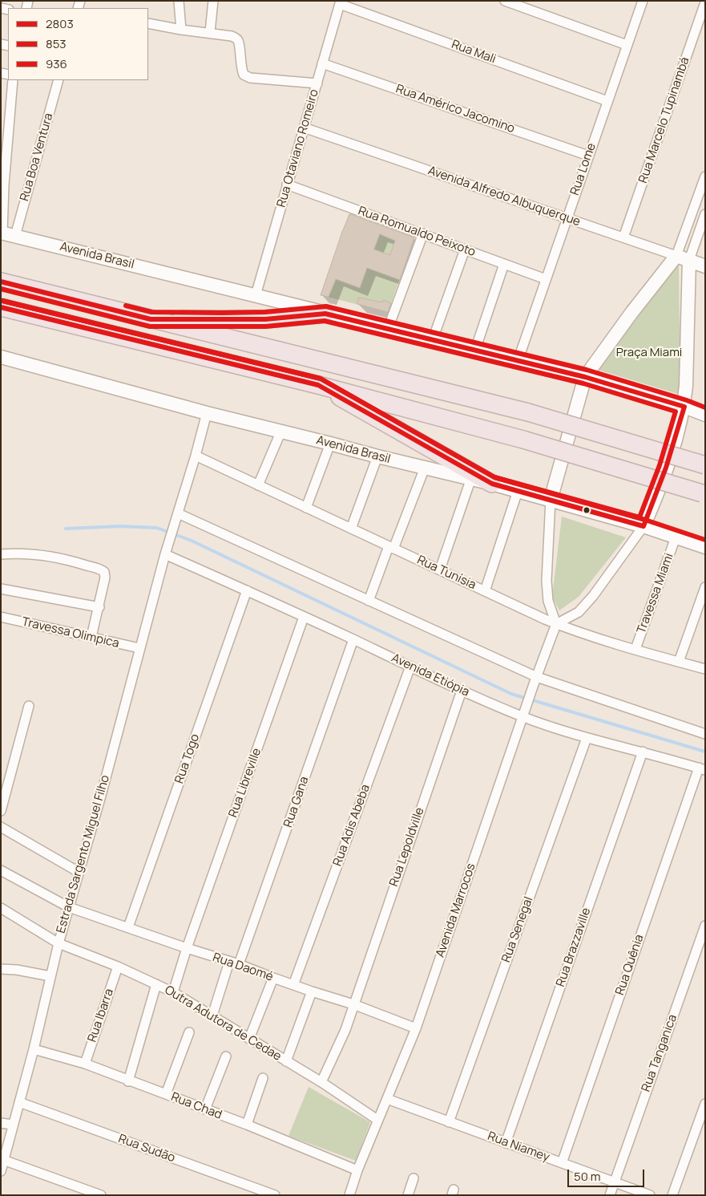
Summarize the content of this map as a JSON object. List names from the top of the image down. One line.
{"streets":{"street":["Rua Mali","Rua Américo Jacomino","Rua Marcelo Tupinambá","Rua Otaviano Romeiro","Rua Boa Ventura","Rua Lome","Avenida Alfredo Albuquerque","Rua Romualdo Peixoto","Avenida Brasil","Rua Tunísia","Travessa Miami","Travessa Olimpica","Avenida Etiópia","Rua Togo","Rua Libreville","Rua Gana","Rua Adis Abeba","Rua Lepoldville","Estrada Sargento Miguel Filho","Avenida Marrocos","Rua Senegal","Rua Brazzaville","Rua Quênia","Rua Daomé","Rua Ibarra","Outra Adutora de Cedae","Rua Tanganica","Rua Chad","Rua Niamey","Rua Sudão"]},"crossings":[["Rua Mali","Rua Otaviano Romeiro"],["Rua Mali","Rua Lome"],["Rua Américo Jacomino","Rua Otaviano Romeiro"],["Rua Américo Jacomino","Rua Lome"],["Rua Marcelo Tupinambá","Avenida Alfredo Albuquerque"],["Rua Otaviano Romeiro","Avenida Alfredo Albuquerque"],["Rua Otaviano Romeiro","Rua Romualdo Peixoto"],["Rua Otaviano Romeiro","Avenida Brasil"],["Rua Boa Ventura","Avenida Brasil"],["Rua Lome","Avenida Alfredo Albuquerque"],["Rua Lome","Rua Romualdo Peixoto"],["Rua Lome","Avenida Brasil"],["Avenida Brasil","Travessa Miami"],["Rua Tunísia","Travessa Miami"],["Rua Tunísia","Avenida Marrocos"],["Travessa Olimpica","Estrada Sargento Miguel Filho"],["Avenida Etiópia","Rua Togo"],["Avenida Etiópia","Rua Libreville"],["Avenida Etiópia","Rua Gana"],["Avenida Etiópia","Rua Adis Abeba"],["Avenida Etiópia","Rua Lepoldville"],["Avenida Etiópia","Estrada Sargento Miguel Filho"],["Avenida Etiópia","Avenida Marrocos"],["Avenida Etiópia","Rua Senegal"],["Avenida Etiópia","Rua Brazzaville"],["Avenida Etiópia","Rua Quênia"],["Rua Togo","Rua Daomé"],["Rua Libreville","Rua Daomé"],["Rua Libreville","Outra Adutora de Cedae"],["Rua Gana","Rua Daomé"],["Rua Adis Abeba","Rua Daomé"],["Rua Lepoldville","Rua Daomé"],["Rua Lepoldville","Outra Adutora de Cedae"],["Estrada Sargento Miguel Filho","Rua Daomé"],["Estrada Sargento Miguel Filho","Outra Adutora de Cedae"],["Estrada Sargento Miguel Filho","Rua Chad"],["Estrada Sargento Miguel Filho","Rua Sudão"],["Avenida Marrocos","Rua Daomé"],["Avenida Marrocos","Outra Adutora de Cedae"],["Avenida Marrocos","Rua Chad"],["Avenida Marrocos","Rua Niamey"],["Rua Senegal","Rua Niamey"],["Rua Brazzaville","Rua Niamey"],["Rua Quênia","Rua Niamey"],["Rua Ibarra","Outra Adutora de Cedae"],["Rua Ibarra","Rua Chad"],["Rua Tanganica","Rua Niamey"]],"parks":["Praça Miami"],"lines":["transit line 2803","transit line 853","transit line 936"],"legend":["2803","853","936"],"scale_bar":"50 m"}
